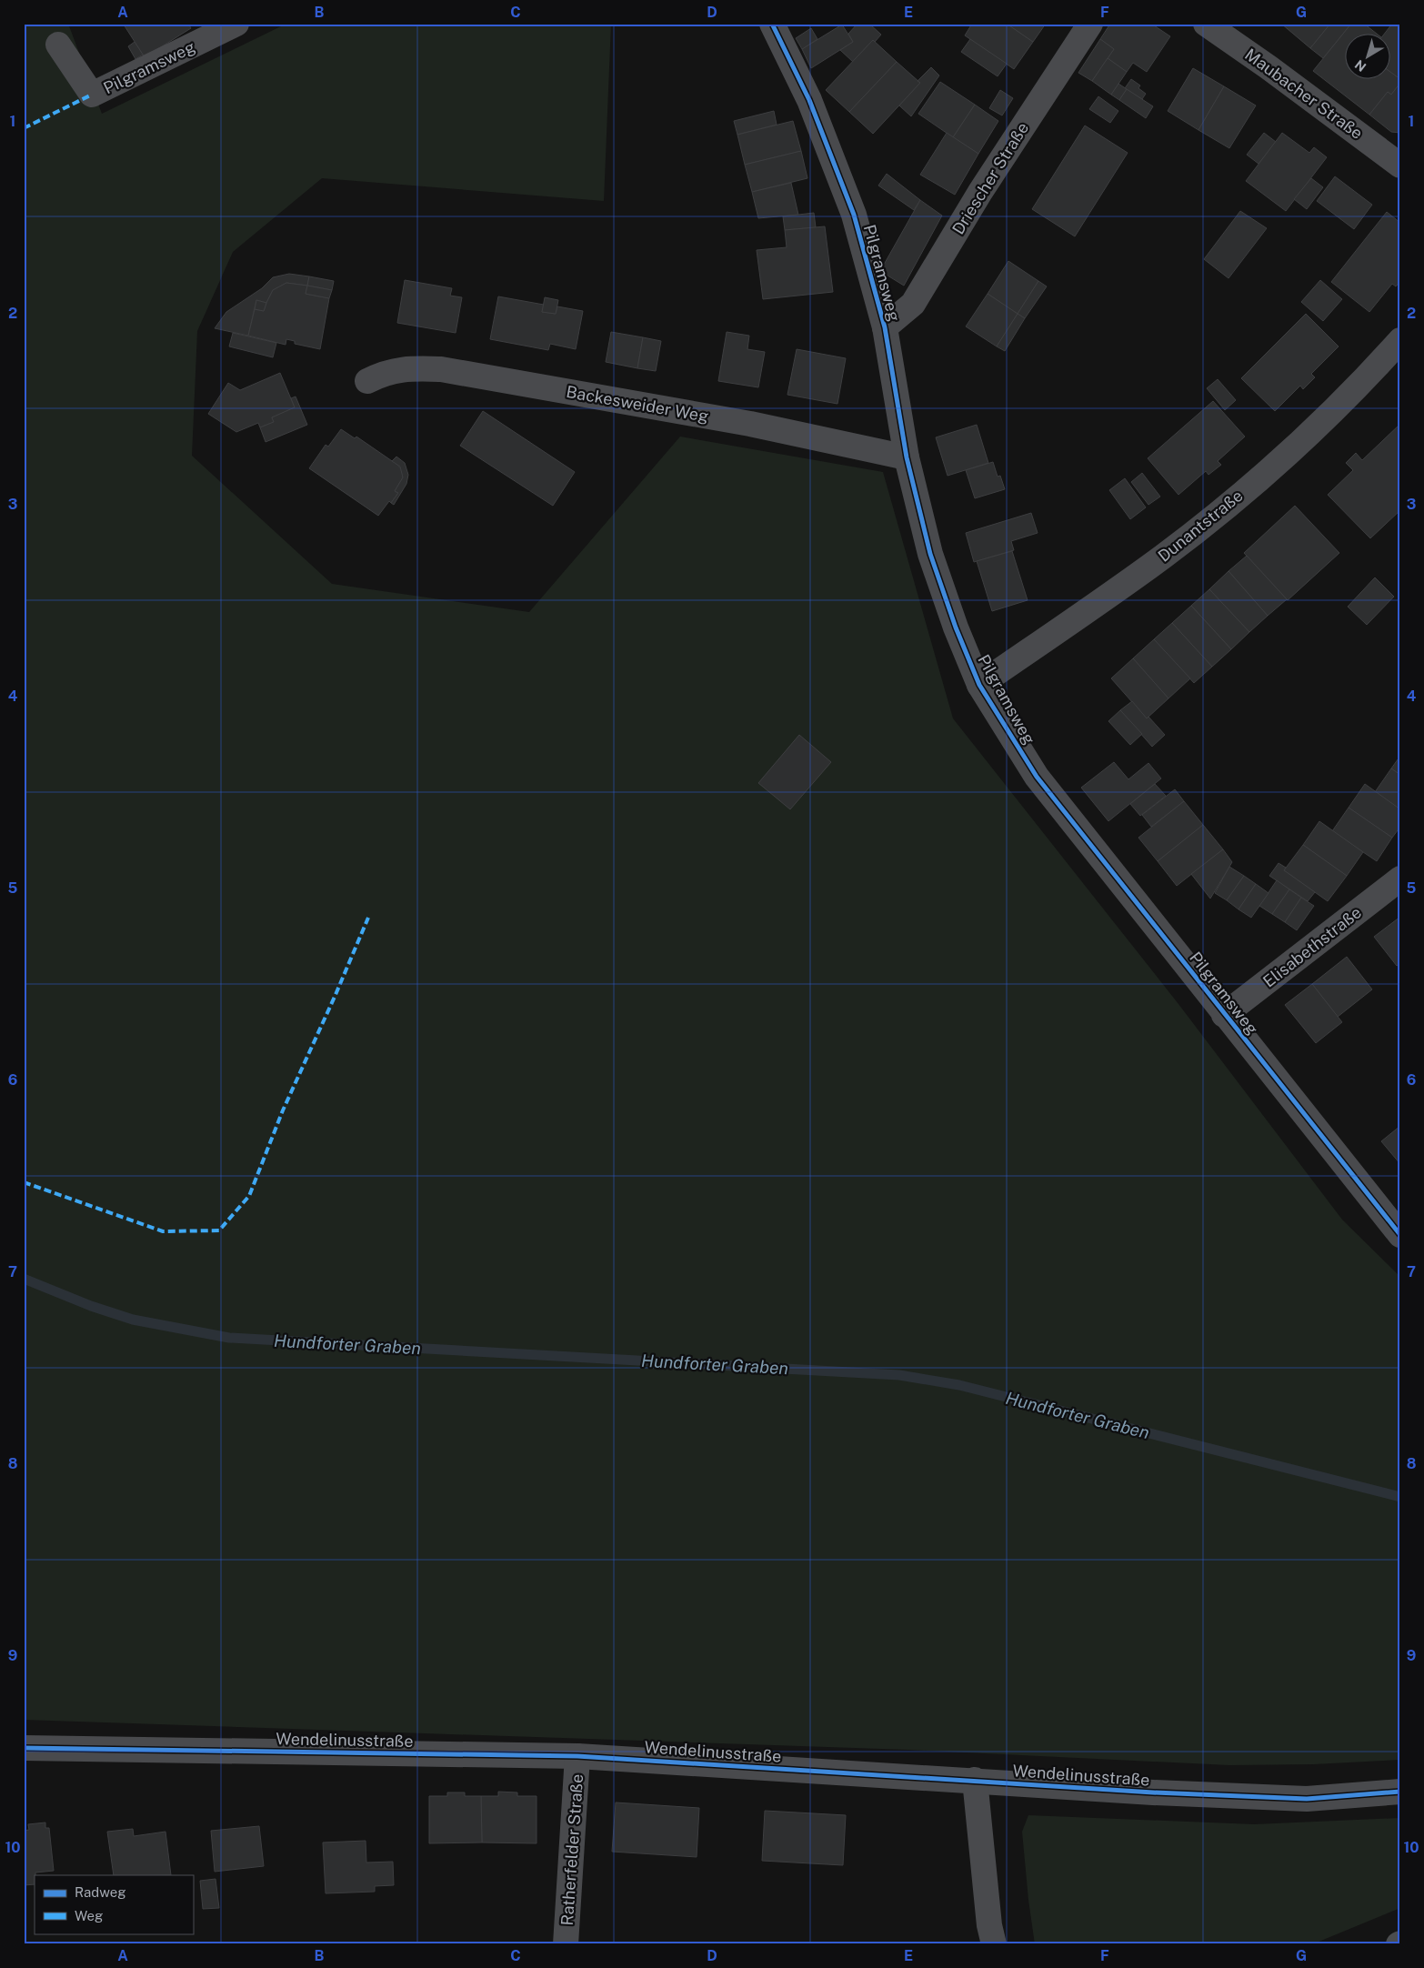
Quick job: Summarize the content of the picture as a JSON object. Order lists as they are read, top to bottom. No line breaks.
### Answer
{"streets":{"street":["Pilgramsweg","Maubacher Straße","Driescher Straße","Backesweider Weg","Dunantstraße","Elisabethstraße","Wendelinusstraße","Ratherfelder Straße"]},"crossings":[["Pilgramsweg","Driescher Straße"],["Pilgramsweg","Backesweider Weg"],["Pilgramsweg","Dunantstraße"],["Pilgramsweg","Elisabethstraße"],["Wendelinusstraße","Ratherfelder Straße"]],"water":["Hundforter Graben"],"legend":["Radweg","Weg"],"north":"bottom left","grid":{"columns":["A","B","C","D","E","F","G"],"rows":["1","2","3","4","5","6","7","8","9","10"]}}
